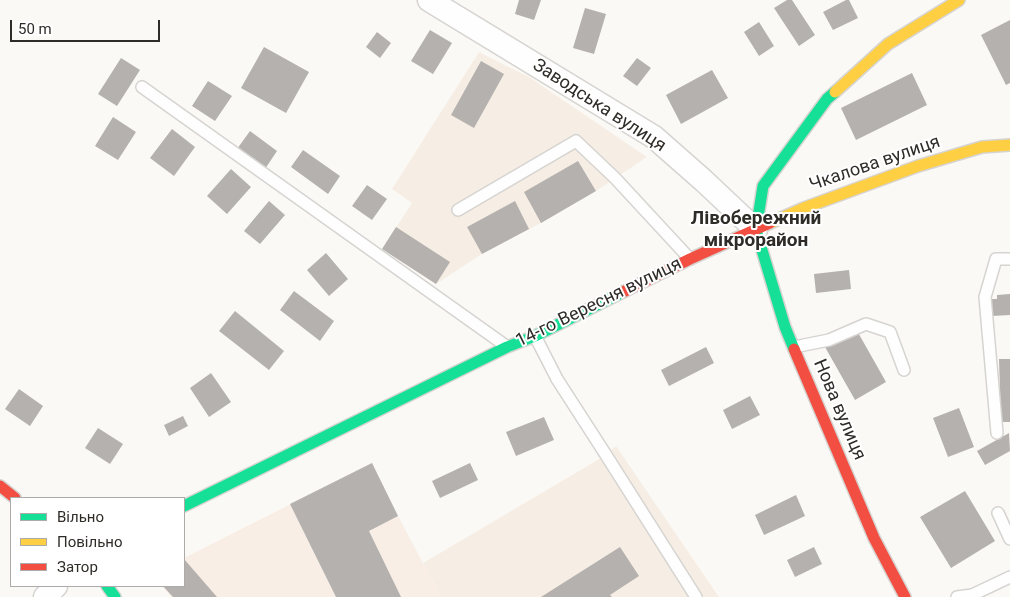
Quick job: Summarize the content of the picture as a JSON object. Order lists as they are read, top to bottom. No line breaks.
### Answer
{"streets":{"main road":["Чкалова вулиця","14-го Вересня вулиця","Нова вулиця"],"street":["Заводська вулиця"]},"crossings":[["Заводська вулиця","Чкалова вулиця"],["Заводська вулиця","14-го Вересня вулиця"],["Заводська вулиця","Нова вулиця"],["Чкалова вулиця","14-го Вересня вулиця"],["Чкалова вулиця","Нова вулиця"],["14-го Вересня вулиця","Нова вулиця"]],"districts":["Лівобережний мікрорайон"],"legend":["Вільно","Повільно","Затор"],"scale_bar":"50 m"}
